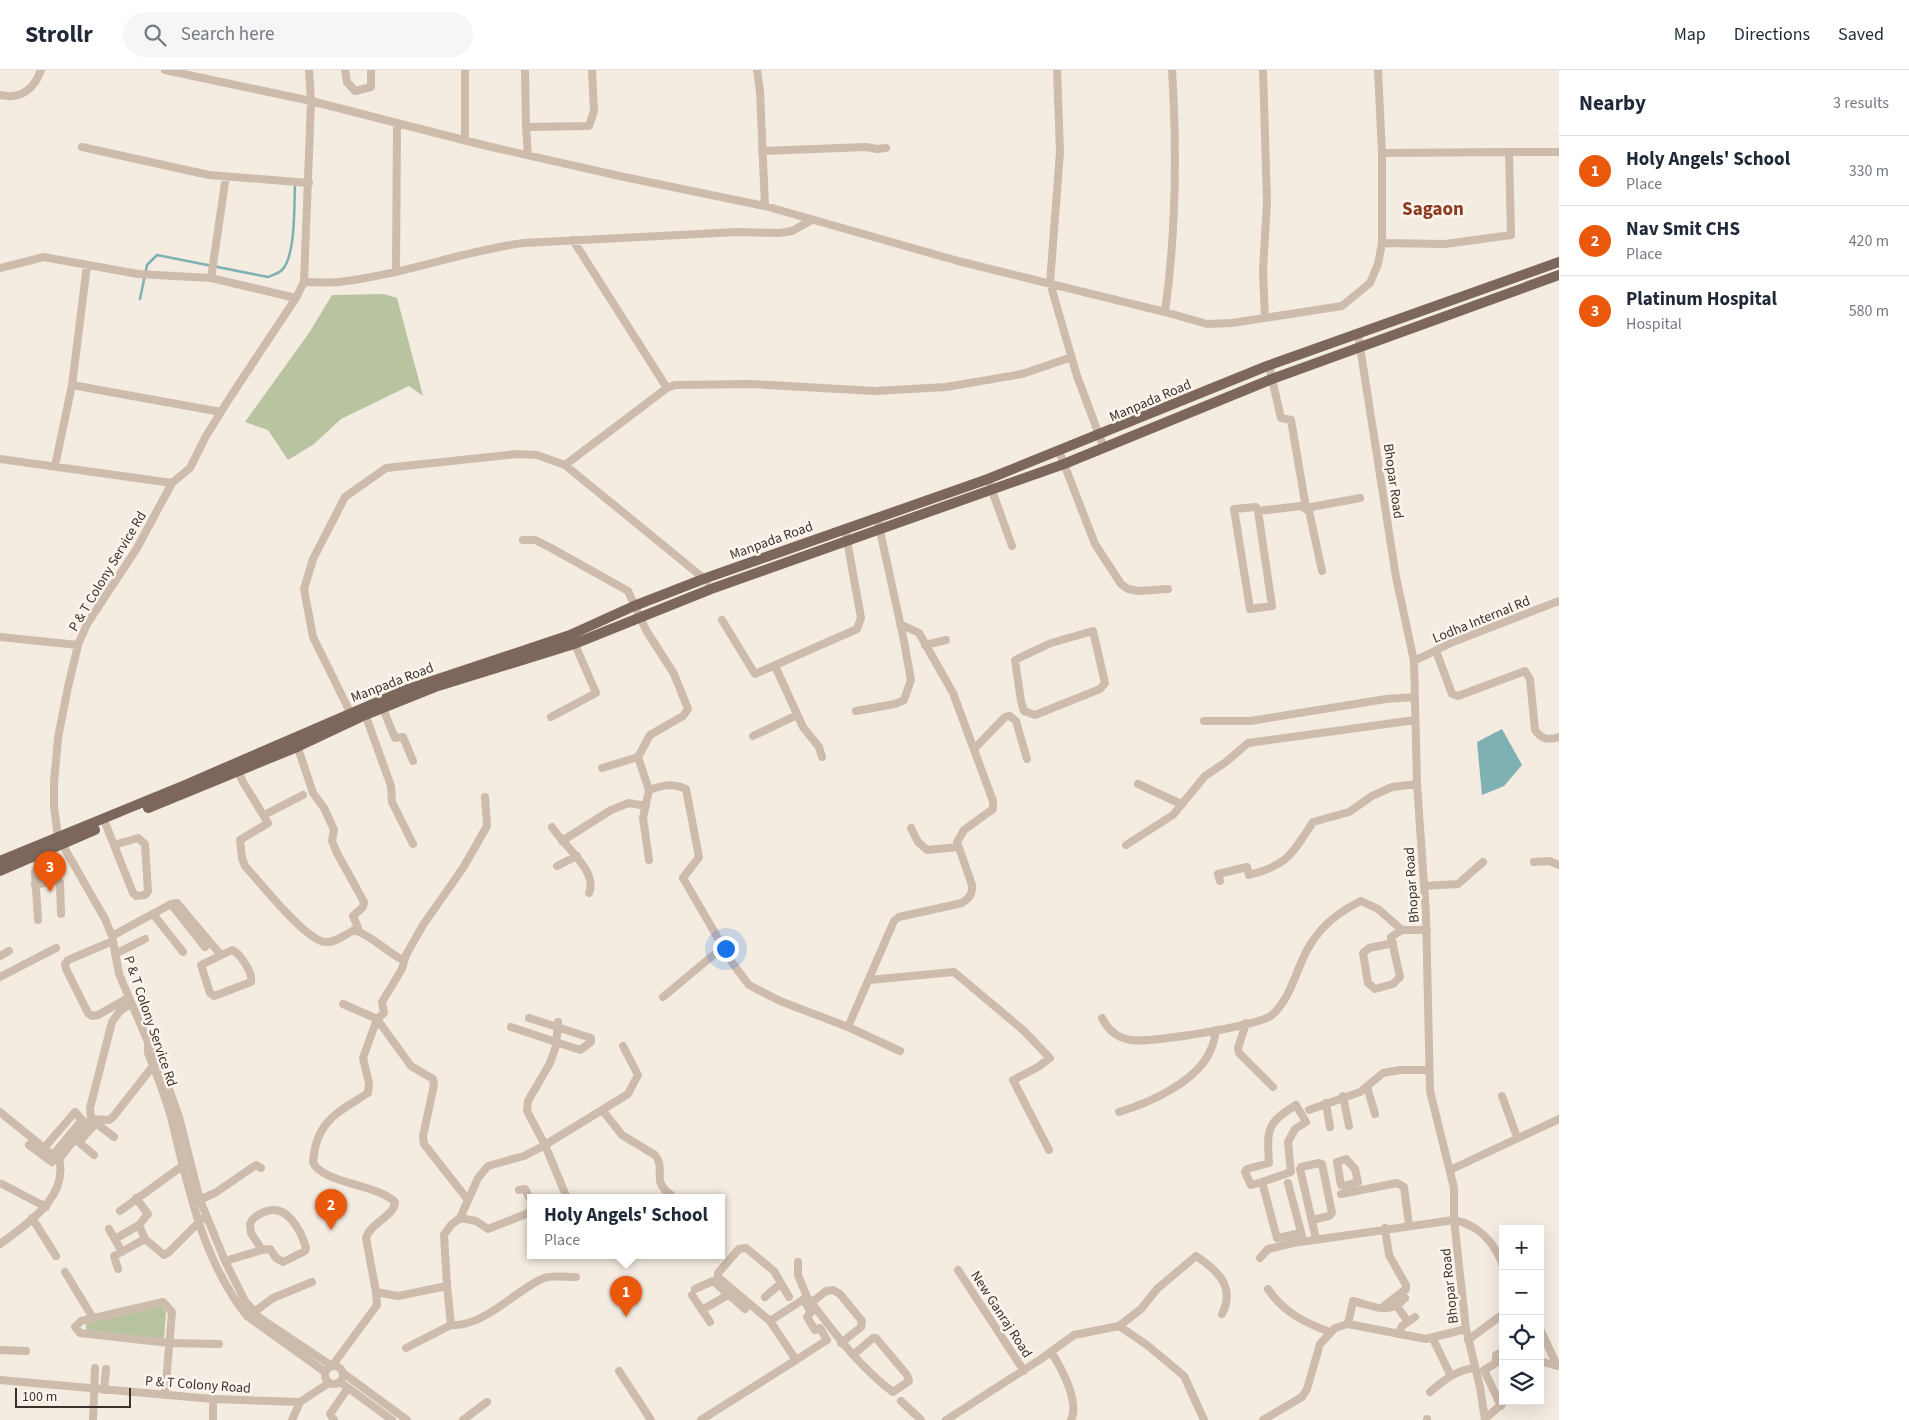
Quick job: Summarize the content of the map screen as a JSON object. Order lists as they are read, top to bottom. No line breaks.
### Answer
{"streets":{"main road":["Manpada Road"],"street":["Bhopar Road","P & T Colony Service Rd","Lodha Internal Rd","New Ganraj Road","P & T Colony Road"]},"crossings":[["Manpada Road","Bhopar Road"],["Manpada Road","P & T Colony Service Rd"],["Bhopar Road","Lodha Internal Rd"]],"districts":["Sagaon"],"scale_bar":"100 m","page":{"header":"Strollr","search":"Search here","nav":["Map","Directions","Saved"],"heading":["Nearby","3 results"],"list":[{"mark":"1","name":"Holy Angels' School","note":"Place","value":"330 m"},{"mark":"2","name":"Nav Smit CHS","note":"Place","value":"420 m"},{"mark":"3","name":"Platinum Hospital","note":"Hospital","value":"580 m"}],"pins":["3","2","1"],"popup":["Holy Angels' School","Place"],"map_buttons":["+","−"],"scale":"100 m"}}
